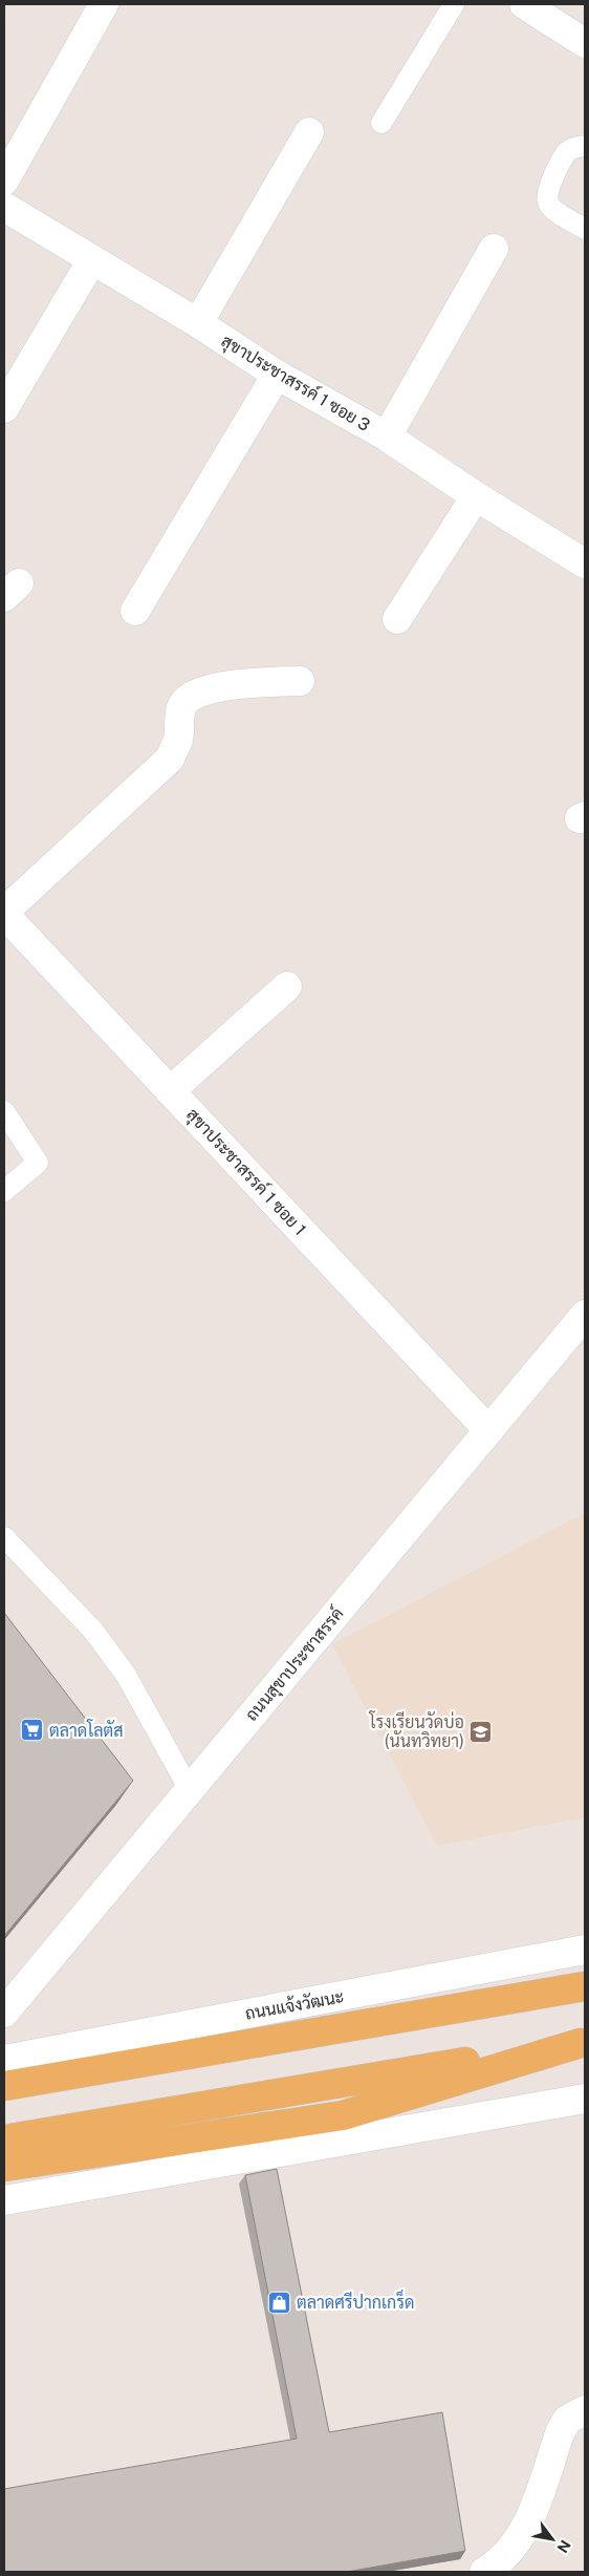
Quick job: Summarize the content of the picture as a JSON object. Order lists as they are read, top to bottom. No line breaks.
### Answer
{"streets":{"main road":["ถนนแจ้งวัฒนะ"],"street":["สุขาประชาสรรค์ 1 ซอย 3","สุขาประชาสรรค์ 1 ซอย 1","ถนนสุขาประชาสรรค์"]},"crossings":[["สุขาประชาสรรค์ 1 ซอย 1","ถนนสุขาประชาสรรค์"]],"places":{"supermarket":["ตลาดโลตัส"],"school or university":["โรงเรียนวัดบ่อ (นันทวิทยา)"],"shop":["ตลาดศรีปากเกร็ด"]},"north":"bottom right"}
